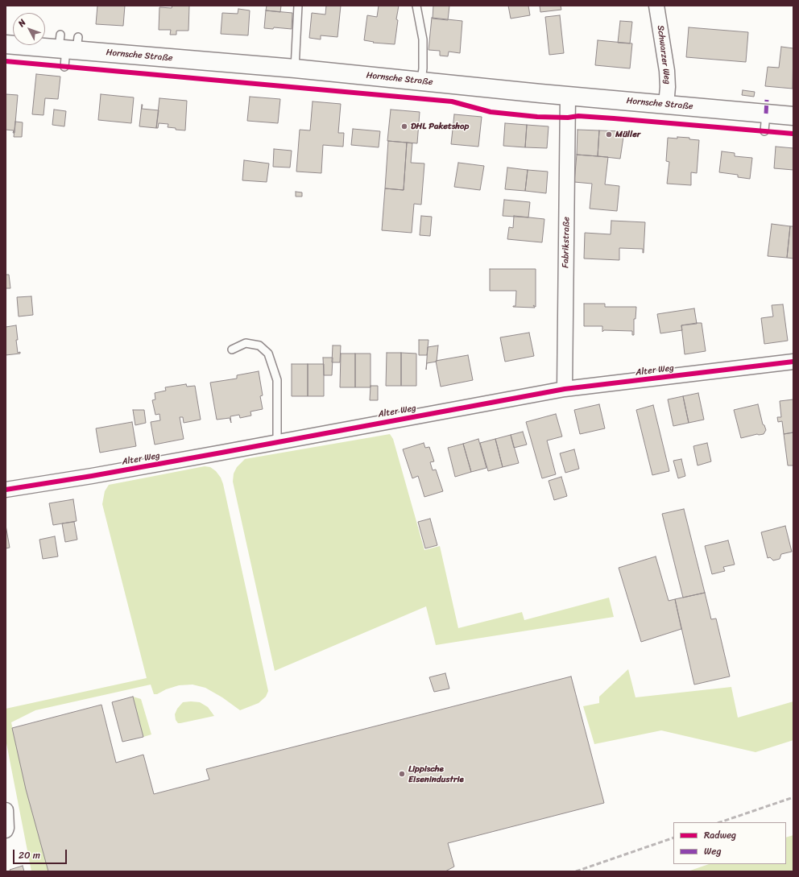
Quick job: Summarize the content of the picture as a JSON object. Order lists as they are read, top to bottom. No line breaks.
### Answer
{"streets":{"main road":["Hornsche Straße"],"street":["Schwarzer Weg","Fabrikstraße","Alter Weg"]},"crossings":[["Schwarzer Weg","Hornsche Straße"],["Hornsche Straße","Fabrikstraße"],["Fabrikstraße","Alter Weg"]],"places":["DHL Paketshop","Müller","Lippische Eisenindustrie"],"legend":["Radweg","Weg"],"scale_bar":"20 m","north":"top left"}
